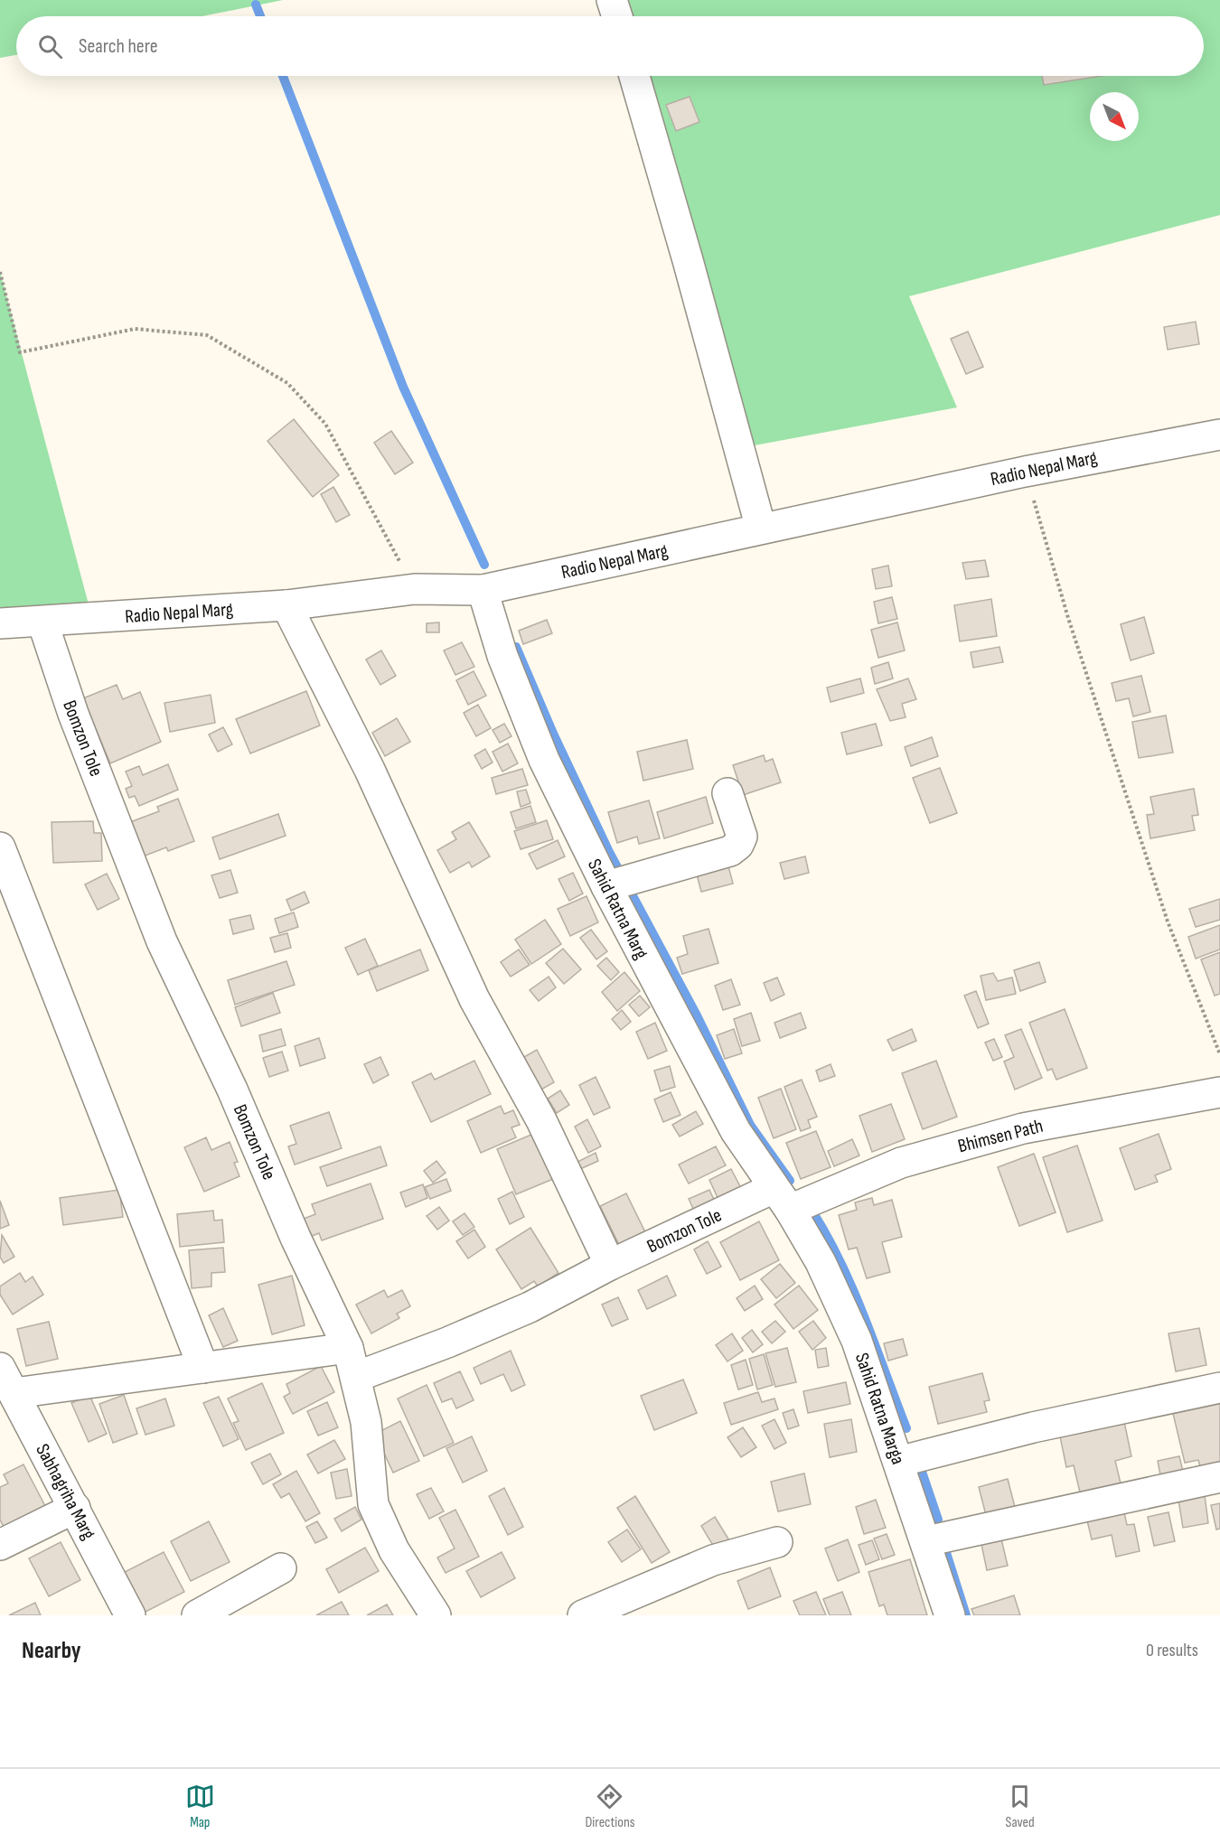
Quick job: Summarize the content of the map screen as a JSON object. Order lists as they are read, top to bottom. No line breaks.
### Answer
{"streets":{"street":["Radio Nepal Marg","Bomzon Tole","Sahid Ratna Marg","Bhimsen Path","Sahid Ratna Marga","Sabhagriha Marg"]},"crossings":[["Radio Nepal Marg","Bomzon Tole"],["Radio Nepal Marg","Sahid Ratna Marg"],["Bomzon Tole","Sahid Ratna Marg"],["Bomzon Tole","Bhimsen Path"],["Bomzon Tole","Sahid Ratna Marga"],["Sahid Ratna Marg","Bhimsen Path"],["Sahid Ratna Marg","Sahid Ratna Marga"],["Bhimsen Path","Sahid Ratna Marga"]],"north":"bottom right","page":{"search":"Search here","heading":["Nearby","0 results"],"nav":["Map","Directions","Saved"]}}
